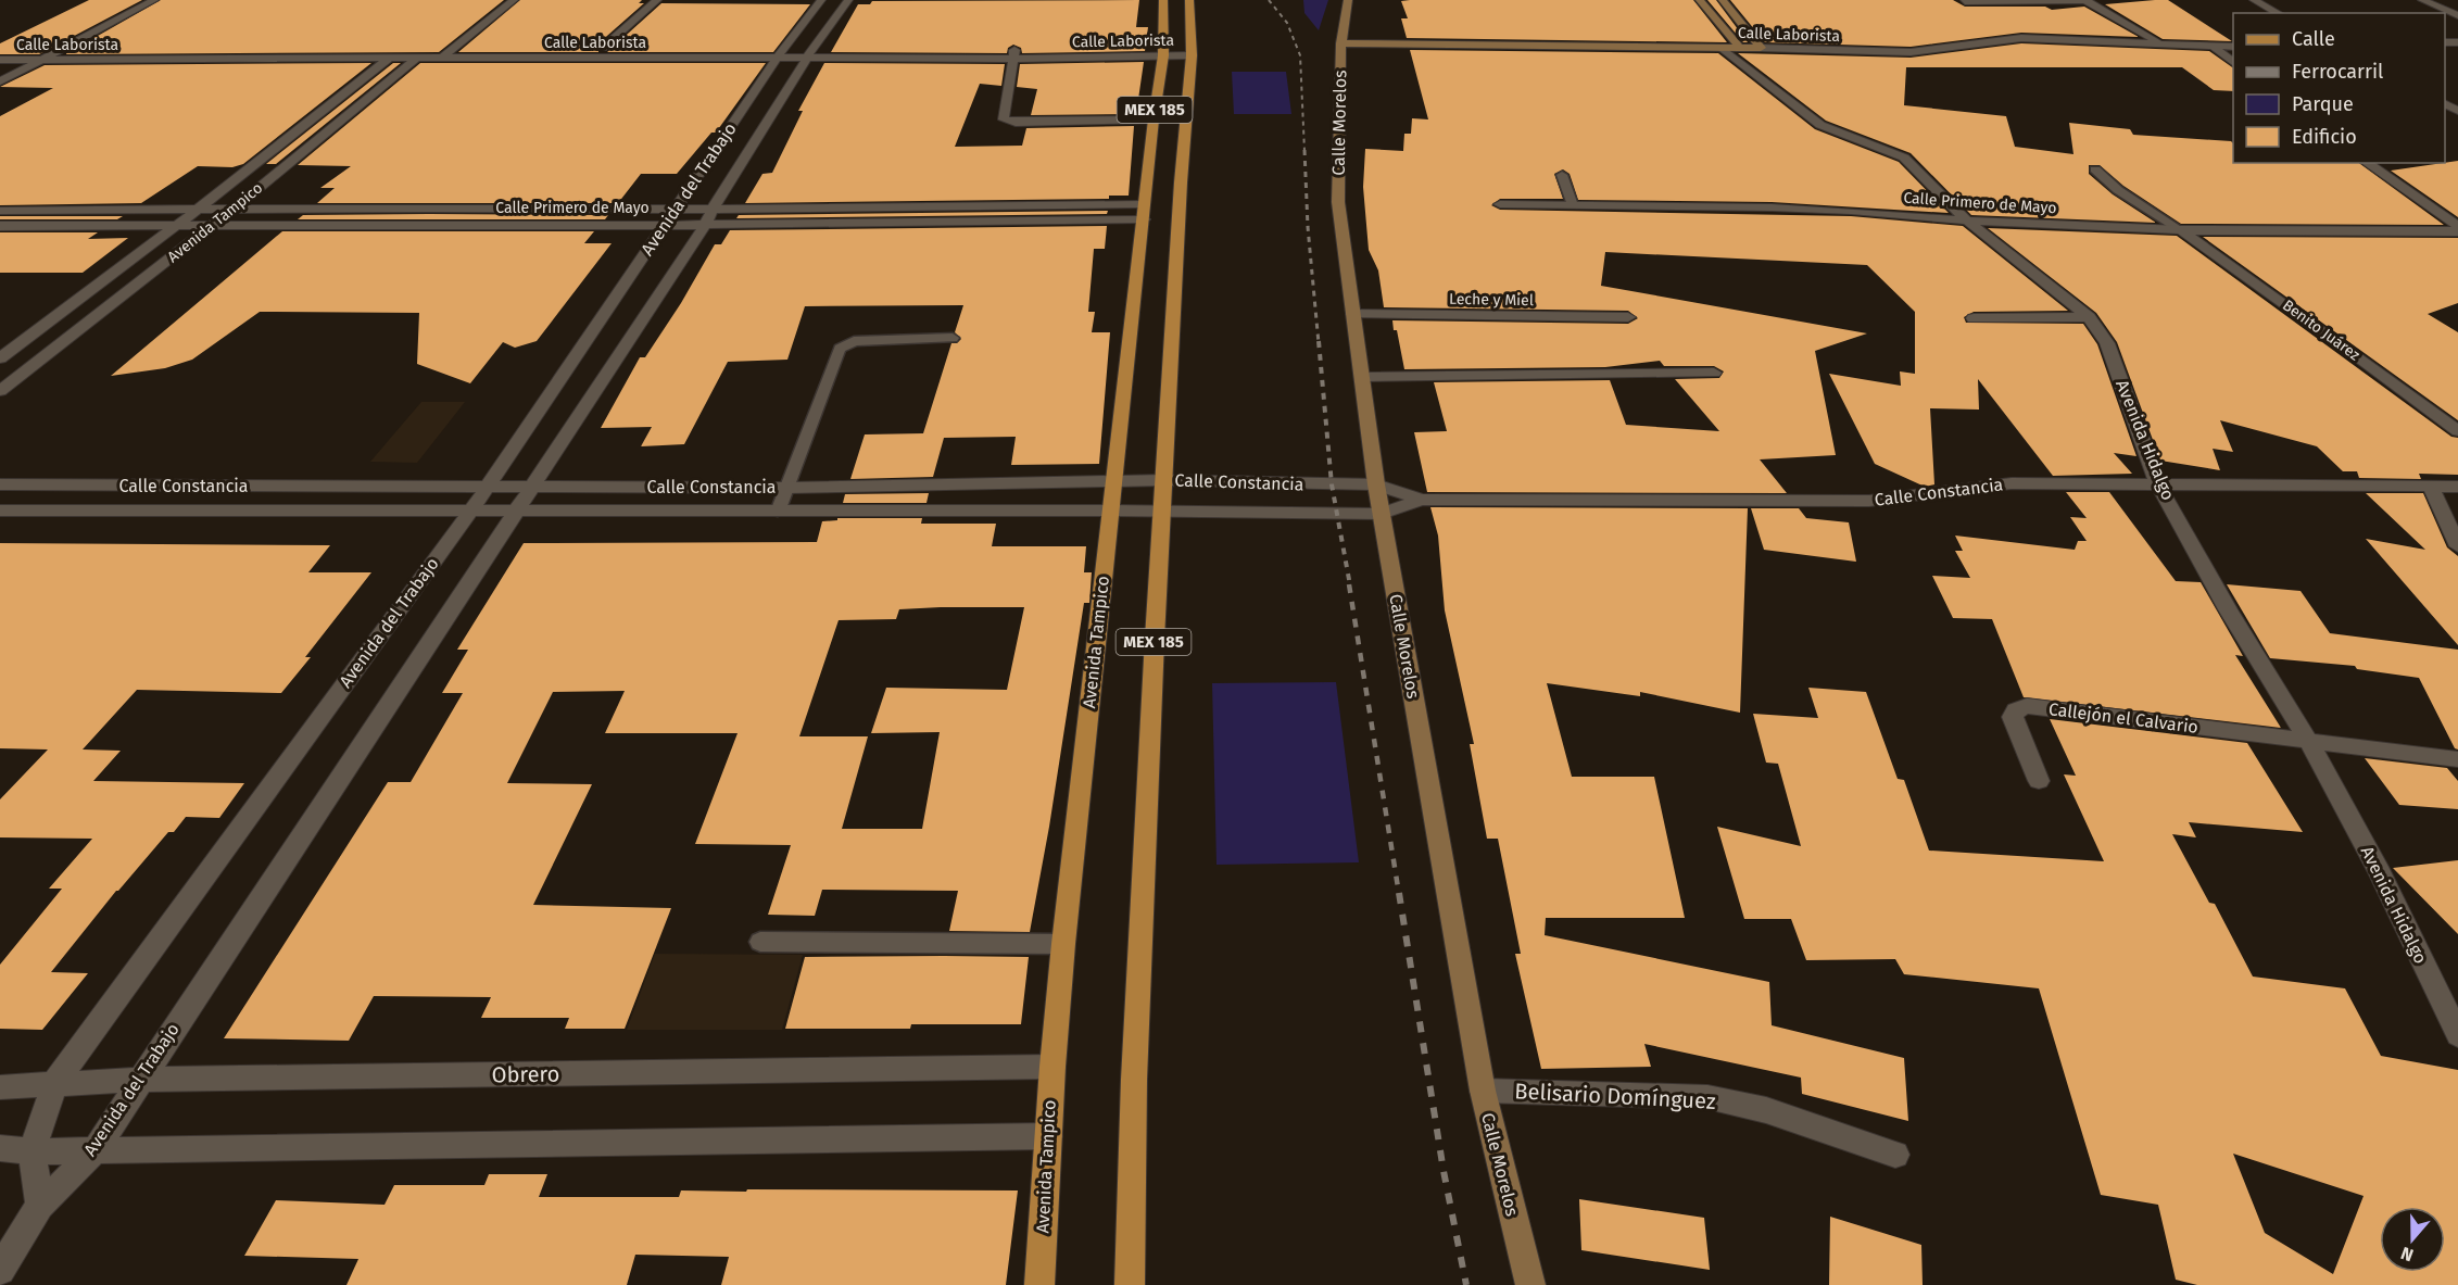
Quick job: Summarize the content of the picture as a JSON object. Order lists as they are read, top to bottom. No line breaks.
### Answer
{"streets":{"main road":["MEX 185","Avenida Tampico"],"street":["Calle Laborista","Calle Morelos","Avenida del Trabajo","Calle Primero de Mayo","Leche y Miel","Benito Juárez","Avenida Hidalgo","Calle Constancia","Callejón el Calvario","Obrero","Belisario Domínguez"]},"crossings":[["Calle Laborista","MEX 185"],["Calle Laborista","Calle Morelos"],["Calle Laborista","Avenida del Trabajo"],["Calle Laborista","Avenida Tampico"],["Calle Laborista","Avenida Hidalgo"],["MEX 185","Calle Constancia"],["Calle Morelos","Leche y Miel"],["Calle Morelos","Calle Constancia"],["Calle Morelos","Belisario Domínguez"],["Avenida del Trabajo","Calle Primero de Mayo"],["Avenida del Trabajo","Calle Constancia"],["Avenida del Trabajo","Obrero"],["Calle Primero de Mayo","Avenida Tampico"],["Calle Primero de Mayo","Benito Juárez"],["Calle Primero de Mayo","Avenida Hidalgo"],["Avenida Tampico","Calle Constancia"],["Avenida Tampico","Obrero"],["Avenida Hidalgo","Calle Constancia"],["Avenida Hidalgo","Callejón el Calvario"]],"legend":["Calle","Ferrocarril","Parque","Edificio"],"north":"bottom"}
